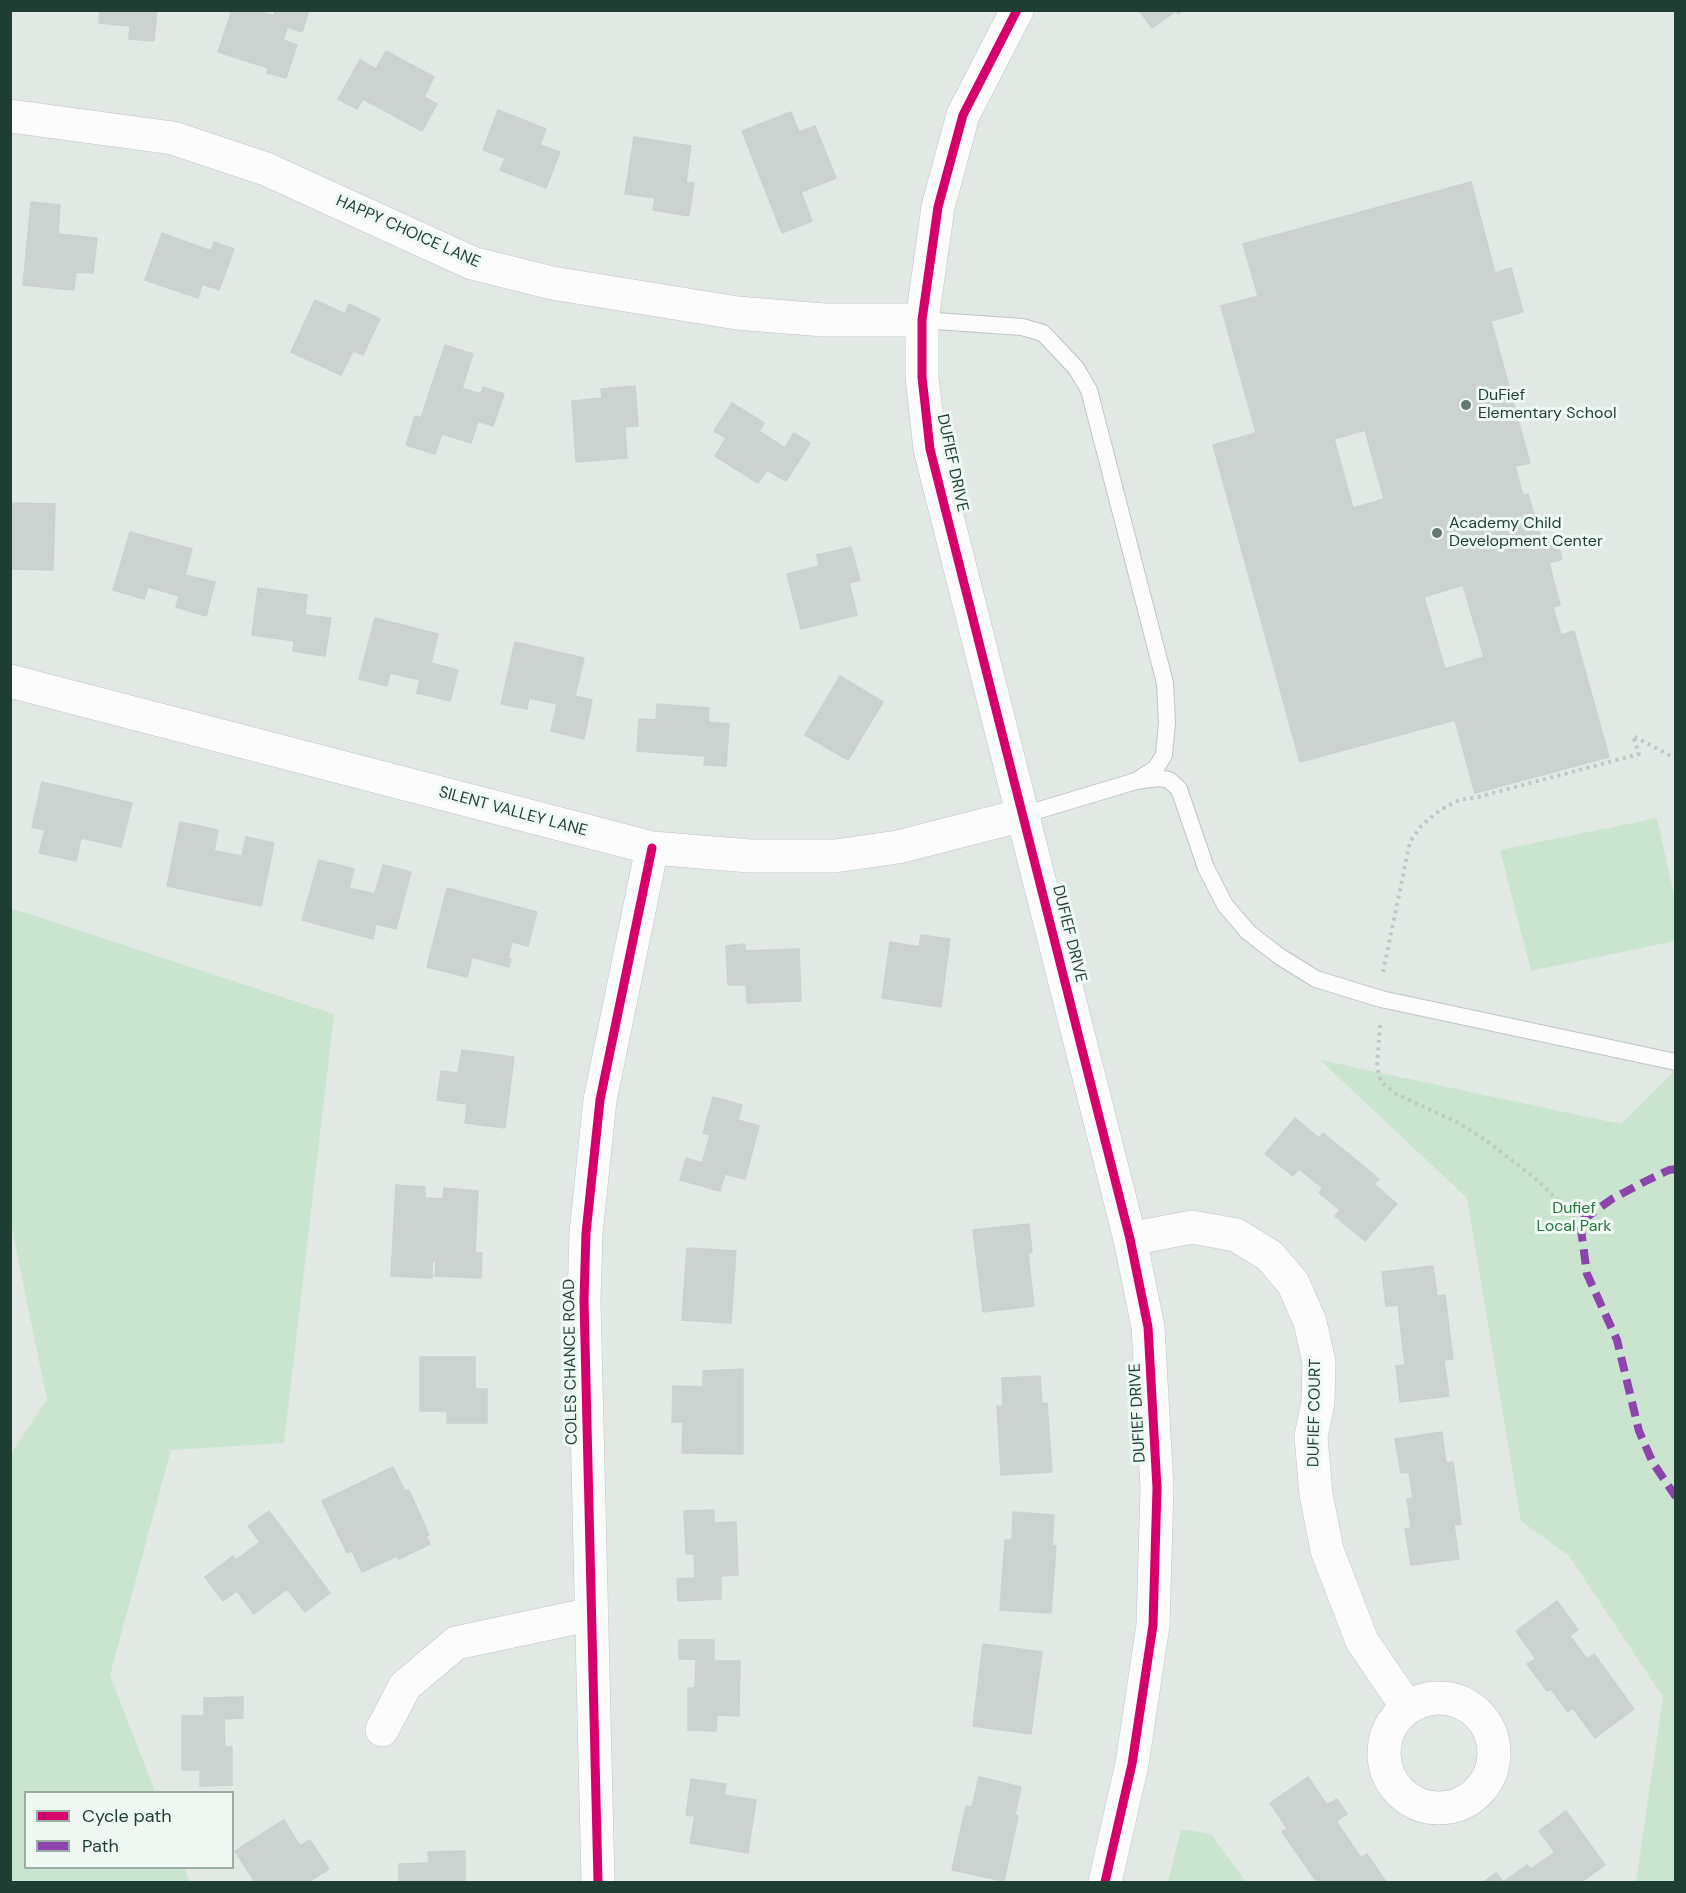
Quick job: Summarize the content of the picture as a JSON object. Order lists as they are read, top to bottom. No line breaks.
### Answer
{"streets":{"street":["HAPPY CHOICE LANE","DUFIEF DRIVE","SILENT VALLEY LANE","COLES CHANCE ROAD","DUFIEF COURT"]},"crossings":[["HAPPY CHOICE LANE","DUFIEF DRIVE"],["DUFIEF DRIVE","SILENT VALLEY LANE"],["DUFIEF DRIVE","DUFIEF COURT"],["SILENT VALLEY LANE","COLES CHANCE ROAD"]],"parks":["Dufief Local Park"],"places":["DuFief Elementary School","Academy Child Development Center"],"legend":["Cycle path","Path"]}
